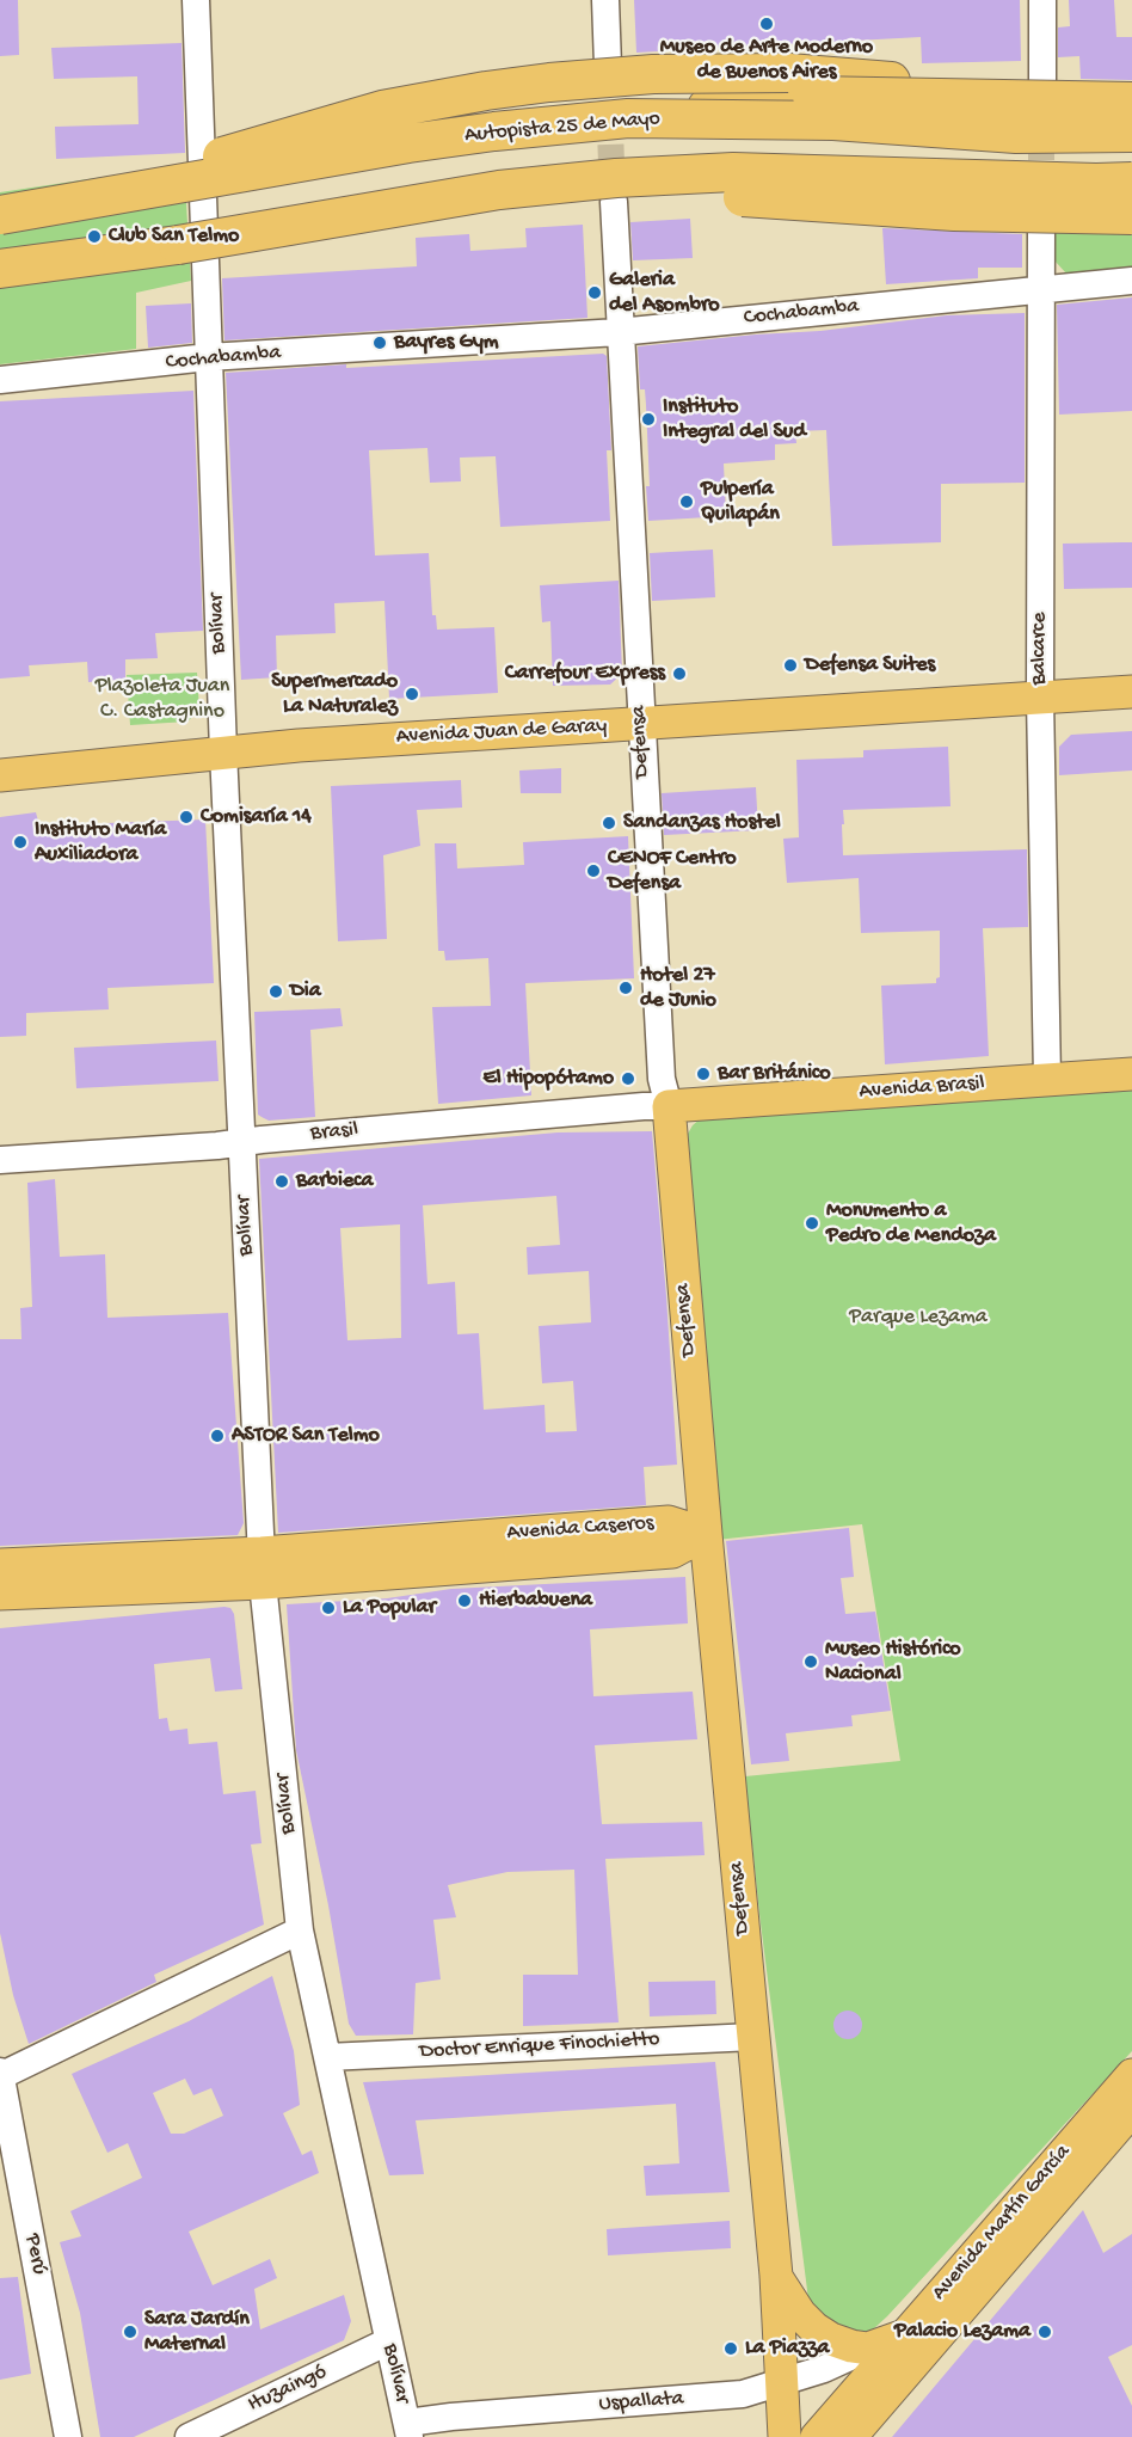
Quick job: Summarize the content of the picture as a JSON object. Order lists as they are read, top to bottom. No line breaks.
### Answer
{"streets":{"highway":["Autopista 25 de Mayo"],"main road":["Avenida Juan de Garay","Defensa","Avenida Brasil","Avenida Caseros","Avenida Martín García"],"street":["Cochabamba","Bolívar","Balcarce","Brasil","Doctor Enrique Finochietto","Perú","Ituzaingó","Uspallata"]},"crossings":[["Cochabamba","Bolívar"],["Cochabamba","Balcarce"],["Cochabamba","Defensa"],["Bolívar","Avenida Juan de Garay"],["Bolívar","Brasil"],["Bolívar","Avenida Caseros"],["Bolívar","Doctor Enrique Finochietto"],["Bolívar","Ituzaingó"],["Bolívar","Uspallata"],["Balcarce","Avenida Juan de Garay"],["Balcarce","Avenida Brasil"],["Avenida Juan de Garay","Defensa"],["Defensa","Avenida Brasil"],["Defensa","Brasil"],["Defensa","Avenida Caseros"],["Defensa","Doctor Enrique Finochietto"],["Defensa","Uspallata"],["Avenida Brasil","Brasil"]],"parks":["Plazoleta Juan C. Castagnino","Parque Lezama"],"places":["Museo de Arte Moderno de Buenos Aires","Club San Telmo","Galeria del Asombro","Bayres Gym","Instituto Integral del Sud","Pulpería Quilapán","Defensa Suites","Carrefour Express","Supermercado La Naturalez","Comisaría 14","Sandanzas Hostel","Instituto María Auxiliadora","CENOF Centro Defensa","Hotel 27 de Junio","Dia","Bar Británico","El Hipopótamo","Barbieca","Monumento a Pedro de Mendoza","ASTOR San Telmo","Hierbabuena","La Popular","Museo Histórico Nacional","Sara Jardín Maternal","Palacio Lezama","La Piazza"]}
